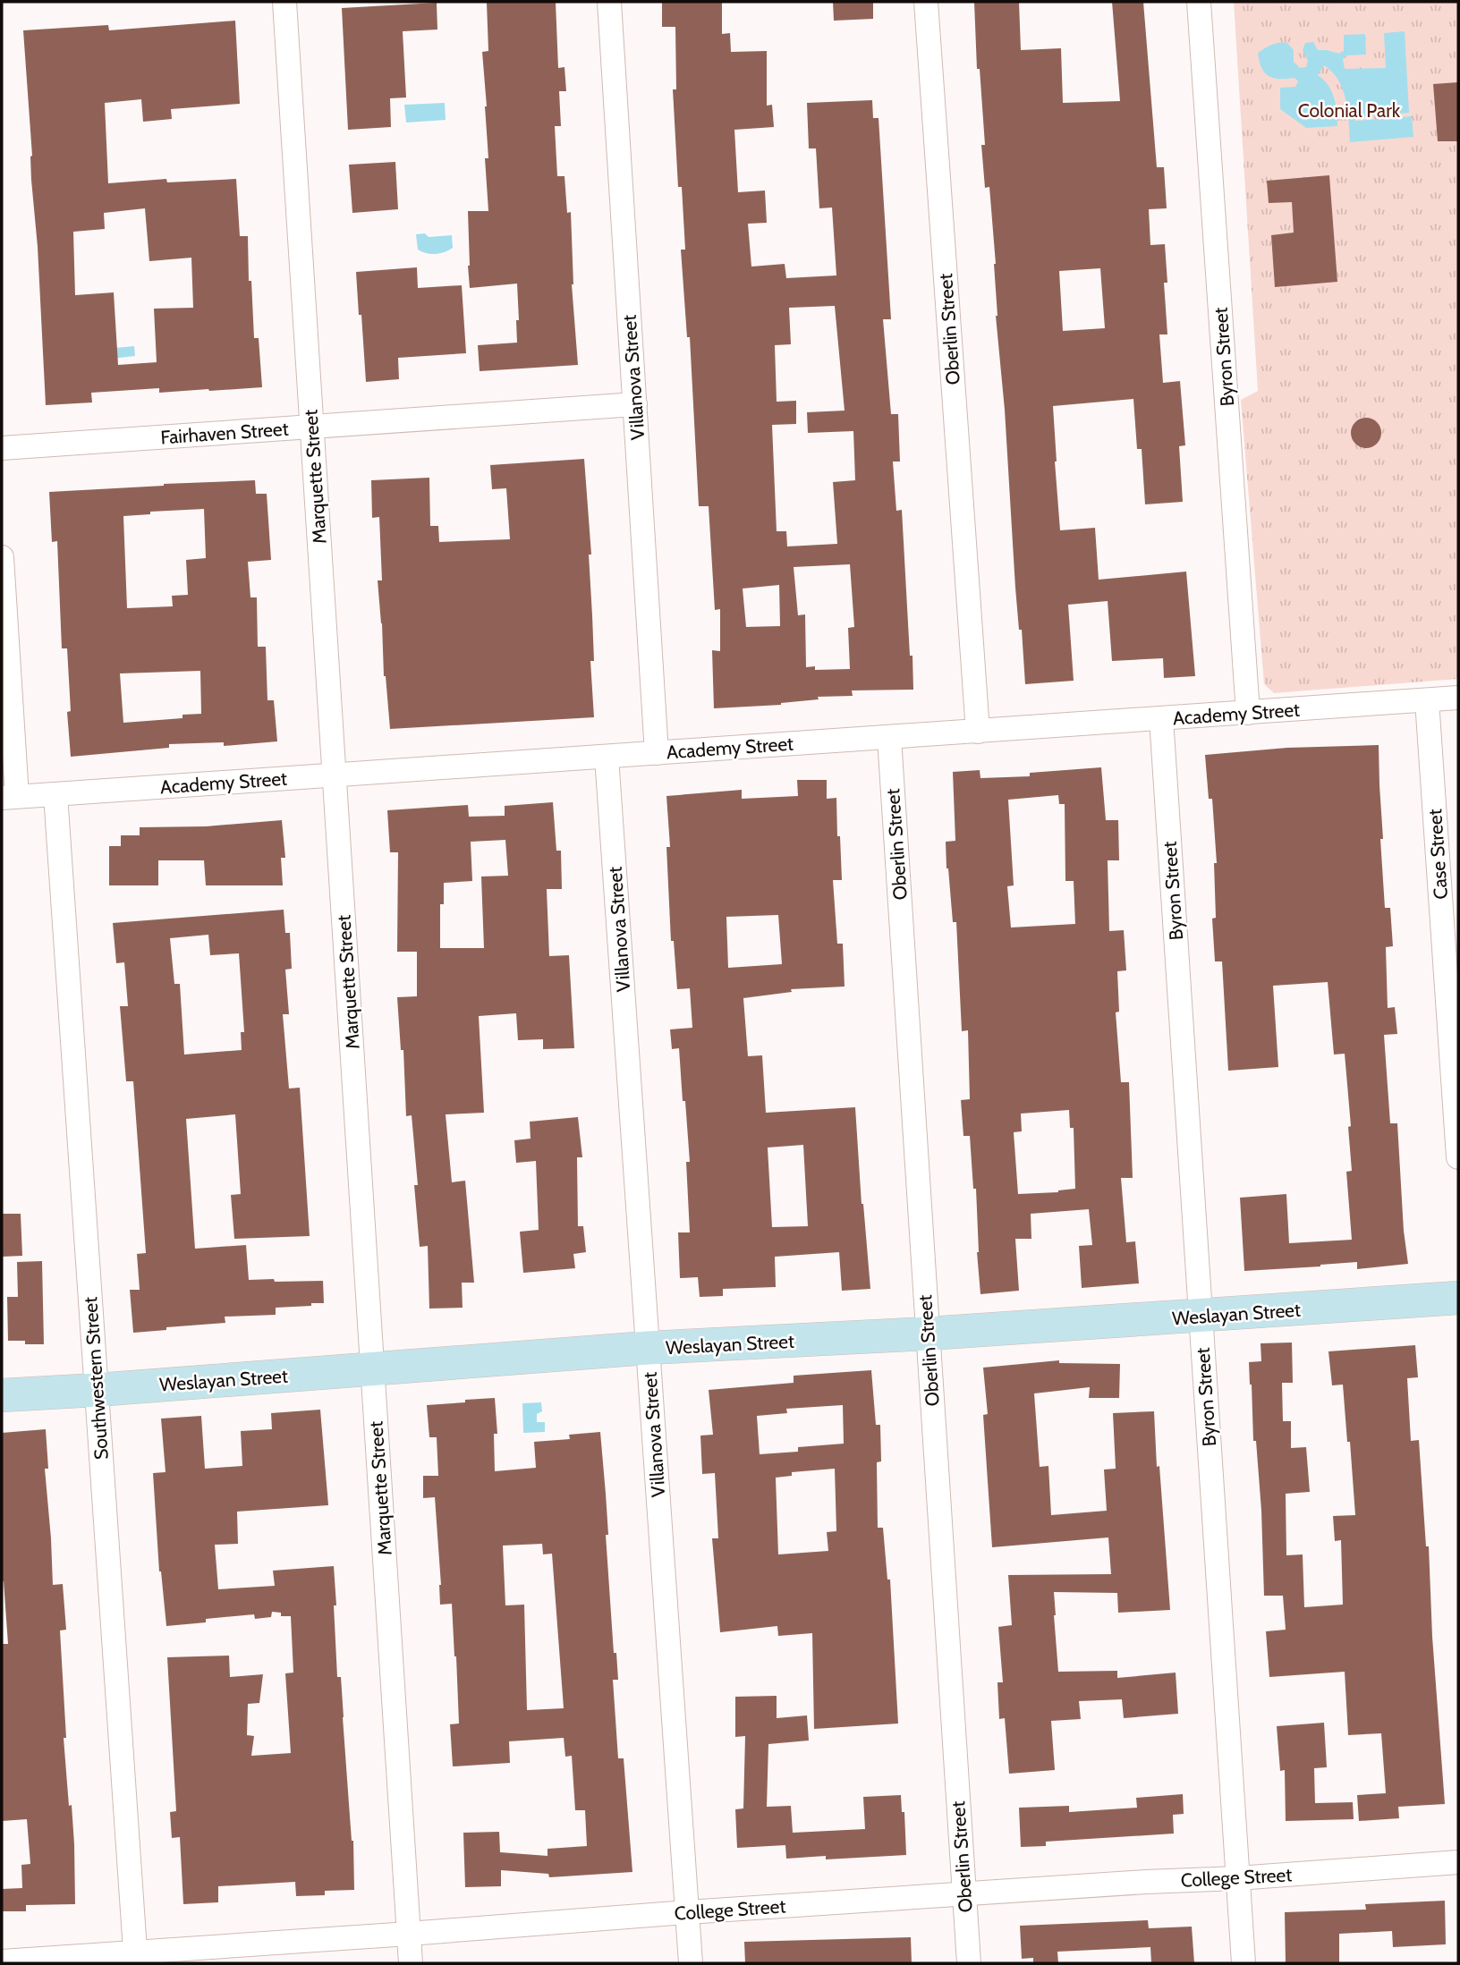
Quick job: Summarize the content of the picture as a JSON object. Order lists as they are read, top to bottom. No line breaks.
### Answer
{"streets":{"main road":["Weslayan Street"],"street":["Oberlin Street","Byron Street","Villanova Street","Fairhaven Street","Marquette Street","Academy Street","Case Street","Southwestern Street","College Street"]},"crossings":[["Oberlin Street","Academy Street"],["Oberlin Street","Weslayan Street"],["Oberlin Street","College Street"],["Byron Street","Academy Street"],["Byron Street","Weslayan Street"],["Byron Street","College Street"],["Villanova Street","Fairhaven Street"],["Villanova Street","Academy Street"],["Villanova Street","Weslayan Street"],["Villanova Street","College Street"],["Fairhaven Street","Marquette Street"],["Marquette Street","Academy Street"],["Marquette Street","Weslayan Street"],["Marquette Street","College Street"],["Academy Street","Case Street"],["Academy Street","Southwestern Street"],["Weslayan Street","Southwestern Street"],["Southwestern Street","College Street"]],"parks":["Colonial Park"]}
